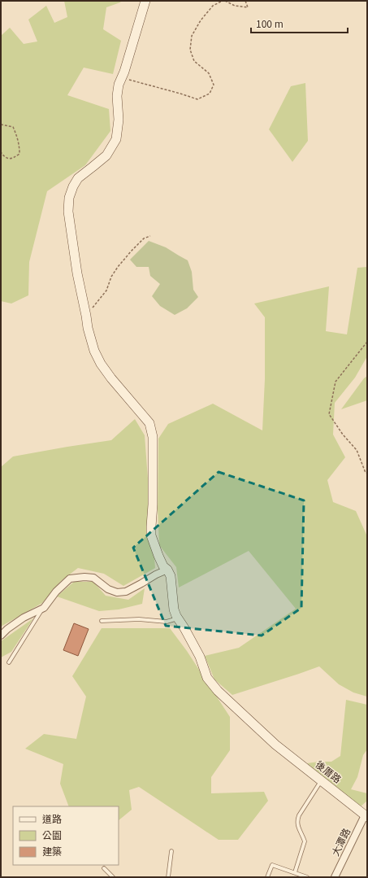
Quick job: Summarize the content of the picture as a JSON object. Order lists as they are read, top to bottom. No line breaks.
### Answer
{"streets":{"street":["後厝路","大潭路"]},"crossings":[["後厝路","大潭路"]],"legend":["道路","公園","建築"],"scale_bar":"100 m"}
